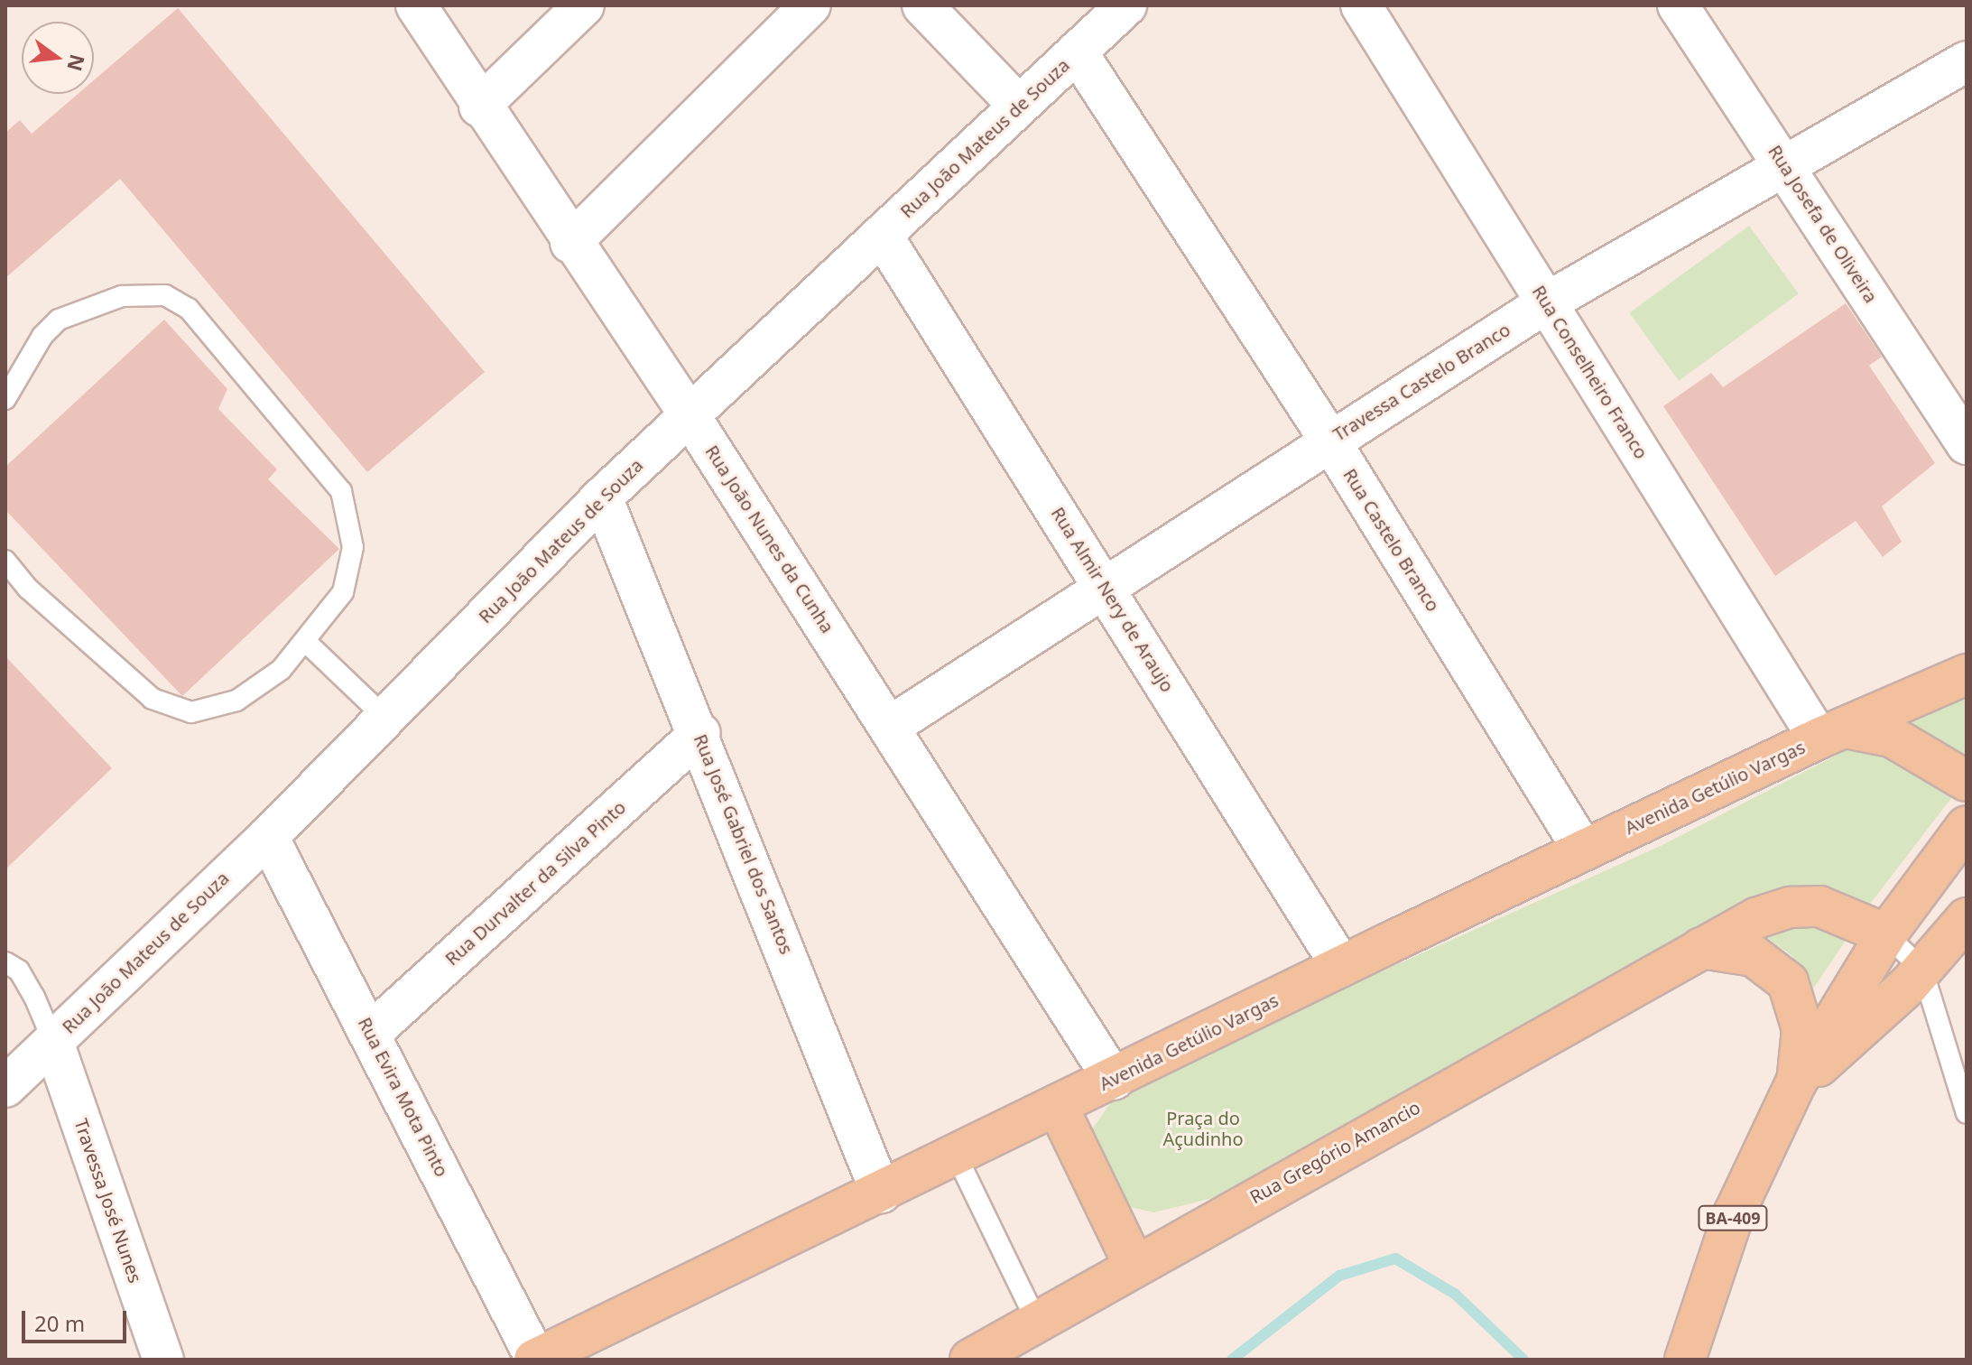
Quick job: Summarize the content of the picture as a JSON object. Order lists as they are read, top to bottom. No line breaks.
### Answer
{"streets":{"main road":["Avenida Getúlio Vargas","Rua Gregório Amancio","BA-409"],"street":["Rua João Mateus de Souza","Rua Josefa de Oliveira","Rua Conselheiro Franco","Travessa Castelo Branco","Rua João Nunes da Cunha","Rua Castelo Branco","Rua Almir Nery de Araujo","Rua José Gabriel dos Santos","Rua Durvalter da Silva Pinto","Rua Evira Mota Pinto","Travessa José Nunes"]},"crossings":[["Rua João Mateus de Souza","Rua João Nunes da Cunha"],["Rua João Mateus de Souza","Rua Castelo Branco"],["Rua João Mateus de Souza","Rua Almir Nery de Araujo"],["Rua João Mateus de Souza","Rua José Gabriel dos Santos"],["Rua João Mateus de Souza","Rua Evira Mota Pinto"],["Rua João Mateus de Souza","Travessa José Nunes"],["Rua Josefa de Oliveira","Travessa Castelo Branco"],["Rua Conselheiro Franco","Travessa Castelo Branco"],["Rua Conselheiro Franco","Avenida Getúlio Vargas"],["Travessa Castelo Branco","Rua João Nunes da Cunha"],["Travessa Castelo Branco","Rua Castelo Branco"],["Travessa Castelo Branco","Rua Almir Nery de Araujo"],["Rua João Nunes da Cunha","Avenida Getúlio Vargas"],["Rua Castelo Branco","Avenida Getúlio Vargas"],["Rua Almir Nery de Araujo","Avenida Getúlio Vargas"],["Avenida Getúlio Vargas","Rua José Gabriel dos Santos"],["Avenida Getúlio Vargas","Rua Evira Mota Pinto"],["Rua José Gabriel dos Santos","Rua Durvalter da Silva Pinto"],["Rua Durvalter da Silva Pinto","Rua Evira Mota Pinto"],["Rua Gregório Amancio","BA-409"]],"parks":["Praça do Açudinho"],"scale_bar":"20 m","north":"right"}
